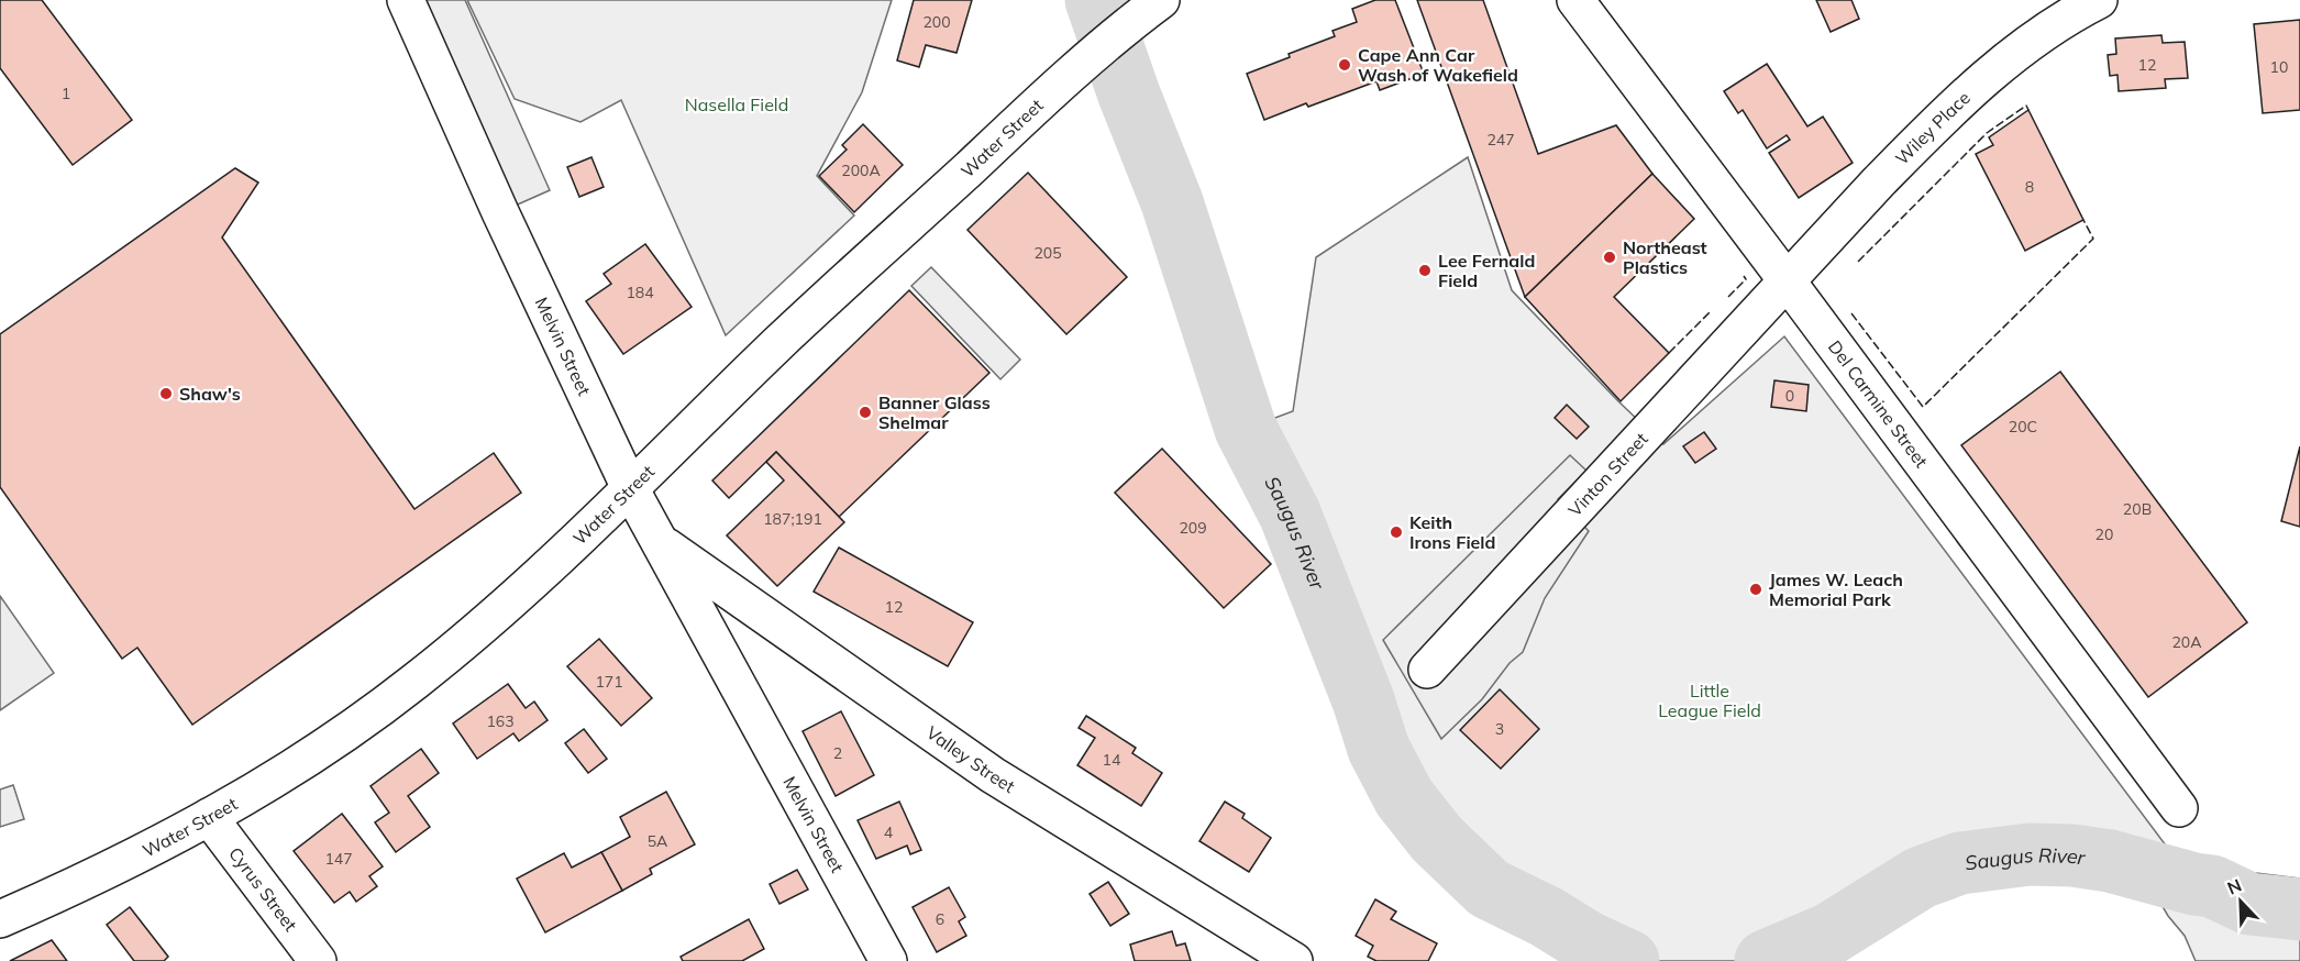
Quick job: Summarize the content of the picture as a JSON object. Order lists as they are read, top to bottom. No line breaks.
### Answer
{"streets":{"street":["Wiley Place","Water Street","Melvin Street","Del Carmine Street","Vinton Street","Valley Street","Cyrus Street"]},"crossings":[["Wiley Place","Del Carmine Street"],["Wiley Place","Vinton Street"],["Water Street","Melvin Street"],["Water Street","Cyrus Street"],["Melvin Street","Valley Street"],["Del Carmine Street","Vinton Street"]],"water":["Saugus River"],"parks":["Nasella Field","Little League Field"],"places":["Cape Ann Car Wash of Wakefield","Northeast Plastics","Lee Fernald Field","Shaw's","Banner Glass Shelmar","Keith Irons Field","James W. Leach Memorial Park"],"house_numbers":["200","12","10","1","247","200A","8","205","184","0","20C","20B","187;191","209","20","12","20A","171","163","3","2","14","4","5A","147","6"],"north":"top left"}
